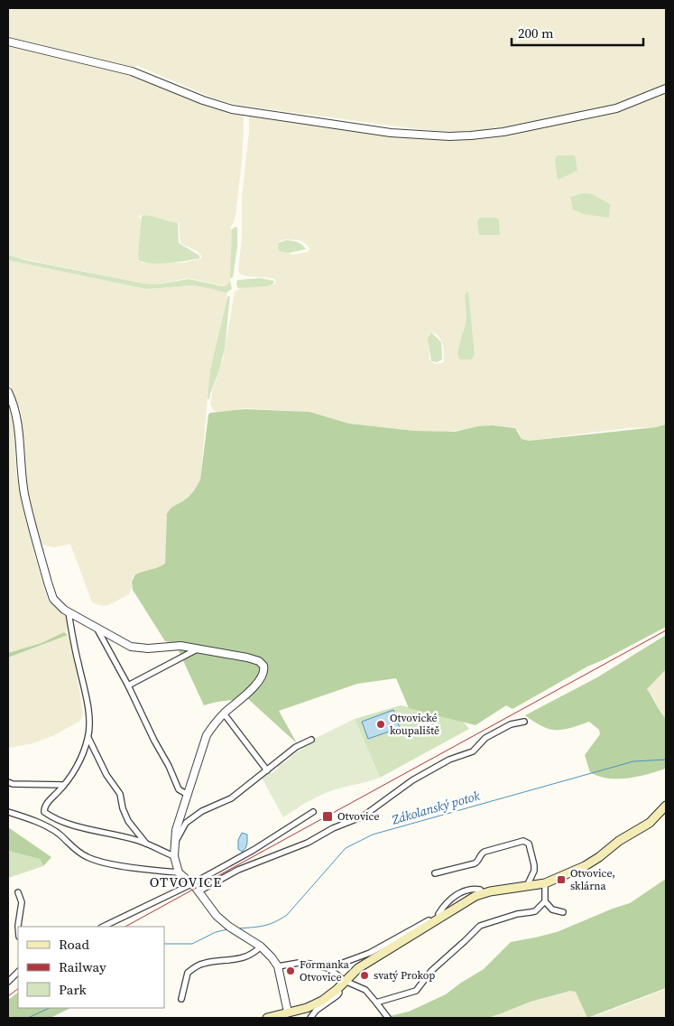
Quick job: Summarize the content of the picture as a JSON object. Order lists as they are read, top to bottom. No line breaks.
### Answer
{"districts":["OTVOVICE"],"water":["Zákolanský potok"],"places":{"other":["Otvovické koupaliště","Formanka Otvovice","svatý Prokop"],"transit":["Otvovice","Otvovice, sklárna"]},"legend":["Road","Railway","Park"],"scale_bar":"200 m"}
